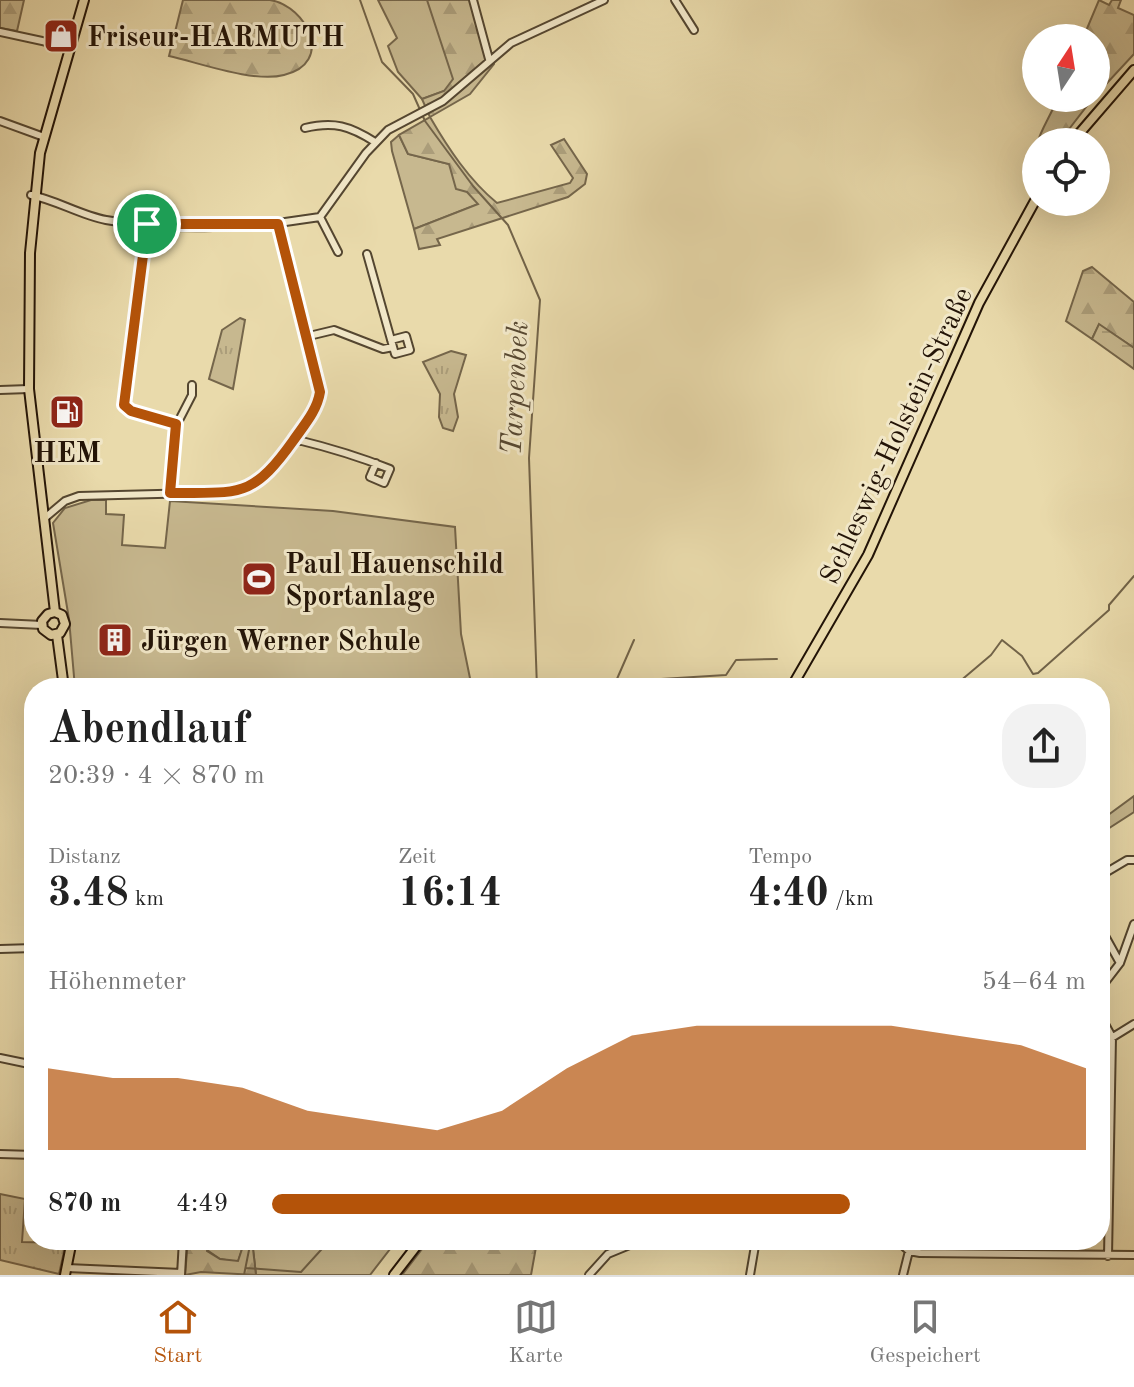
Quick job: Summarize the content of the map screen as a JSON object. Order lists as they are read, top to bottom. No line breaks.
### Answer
{"streets":{"main road":["Schleswig-Holstein-Straße"]},"water":["Tarpenbek"],"places":{"shop":["Friseur-HARMUTH"],"fuel station":["HEM"],"sports":["Paul Hauenschild Sportanlage"],"building":["Jürgen Werner Schule"]},"north":"top","page":{"heading":["Abendlauf","20:39 · 4 × 870 m"],"stats":[["Distanz","3.48 km"],["Zeit","16:14"],["Tempo","4:40 /km"]],"chart":["Höhenmeter","54–64 m"],"list":[{"name":"870 m","note":"4:49"}],"tabs":["Start","Karte","Gespeichert"]}}
